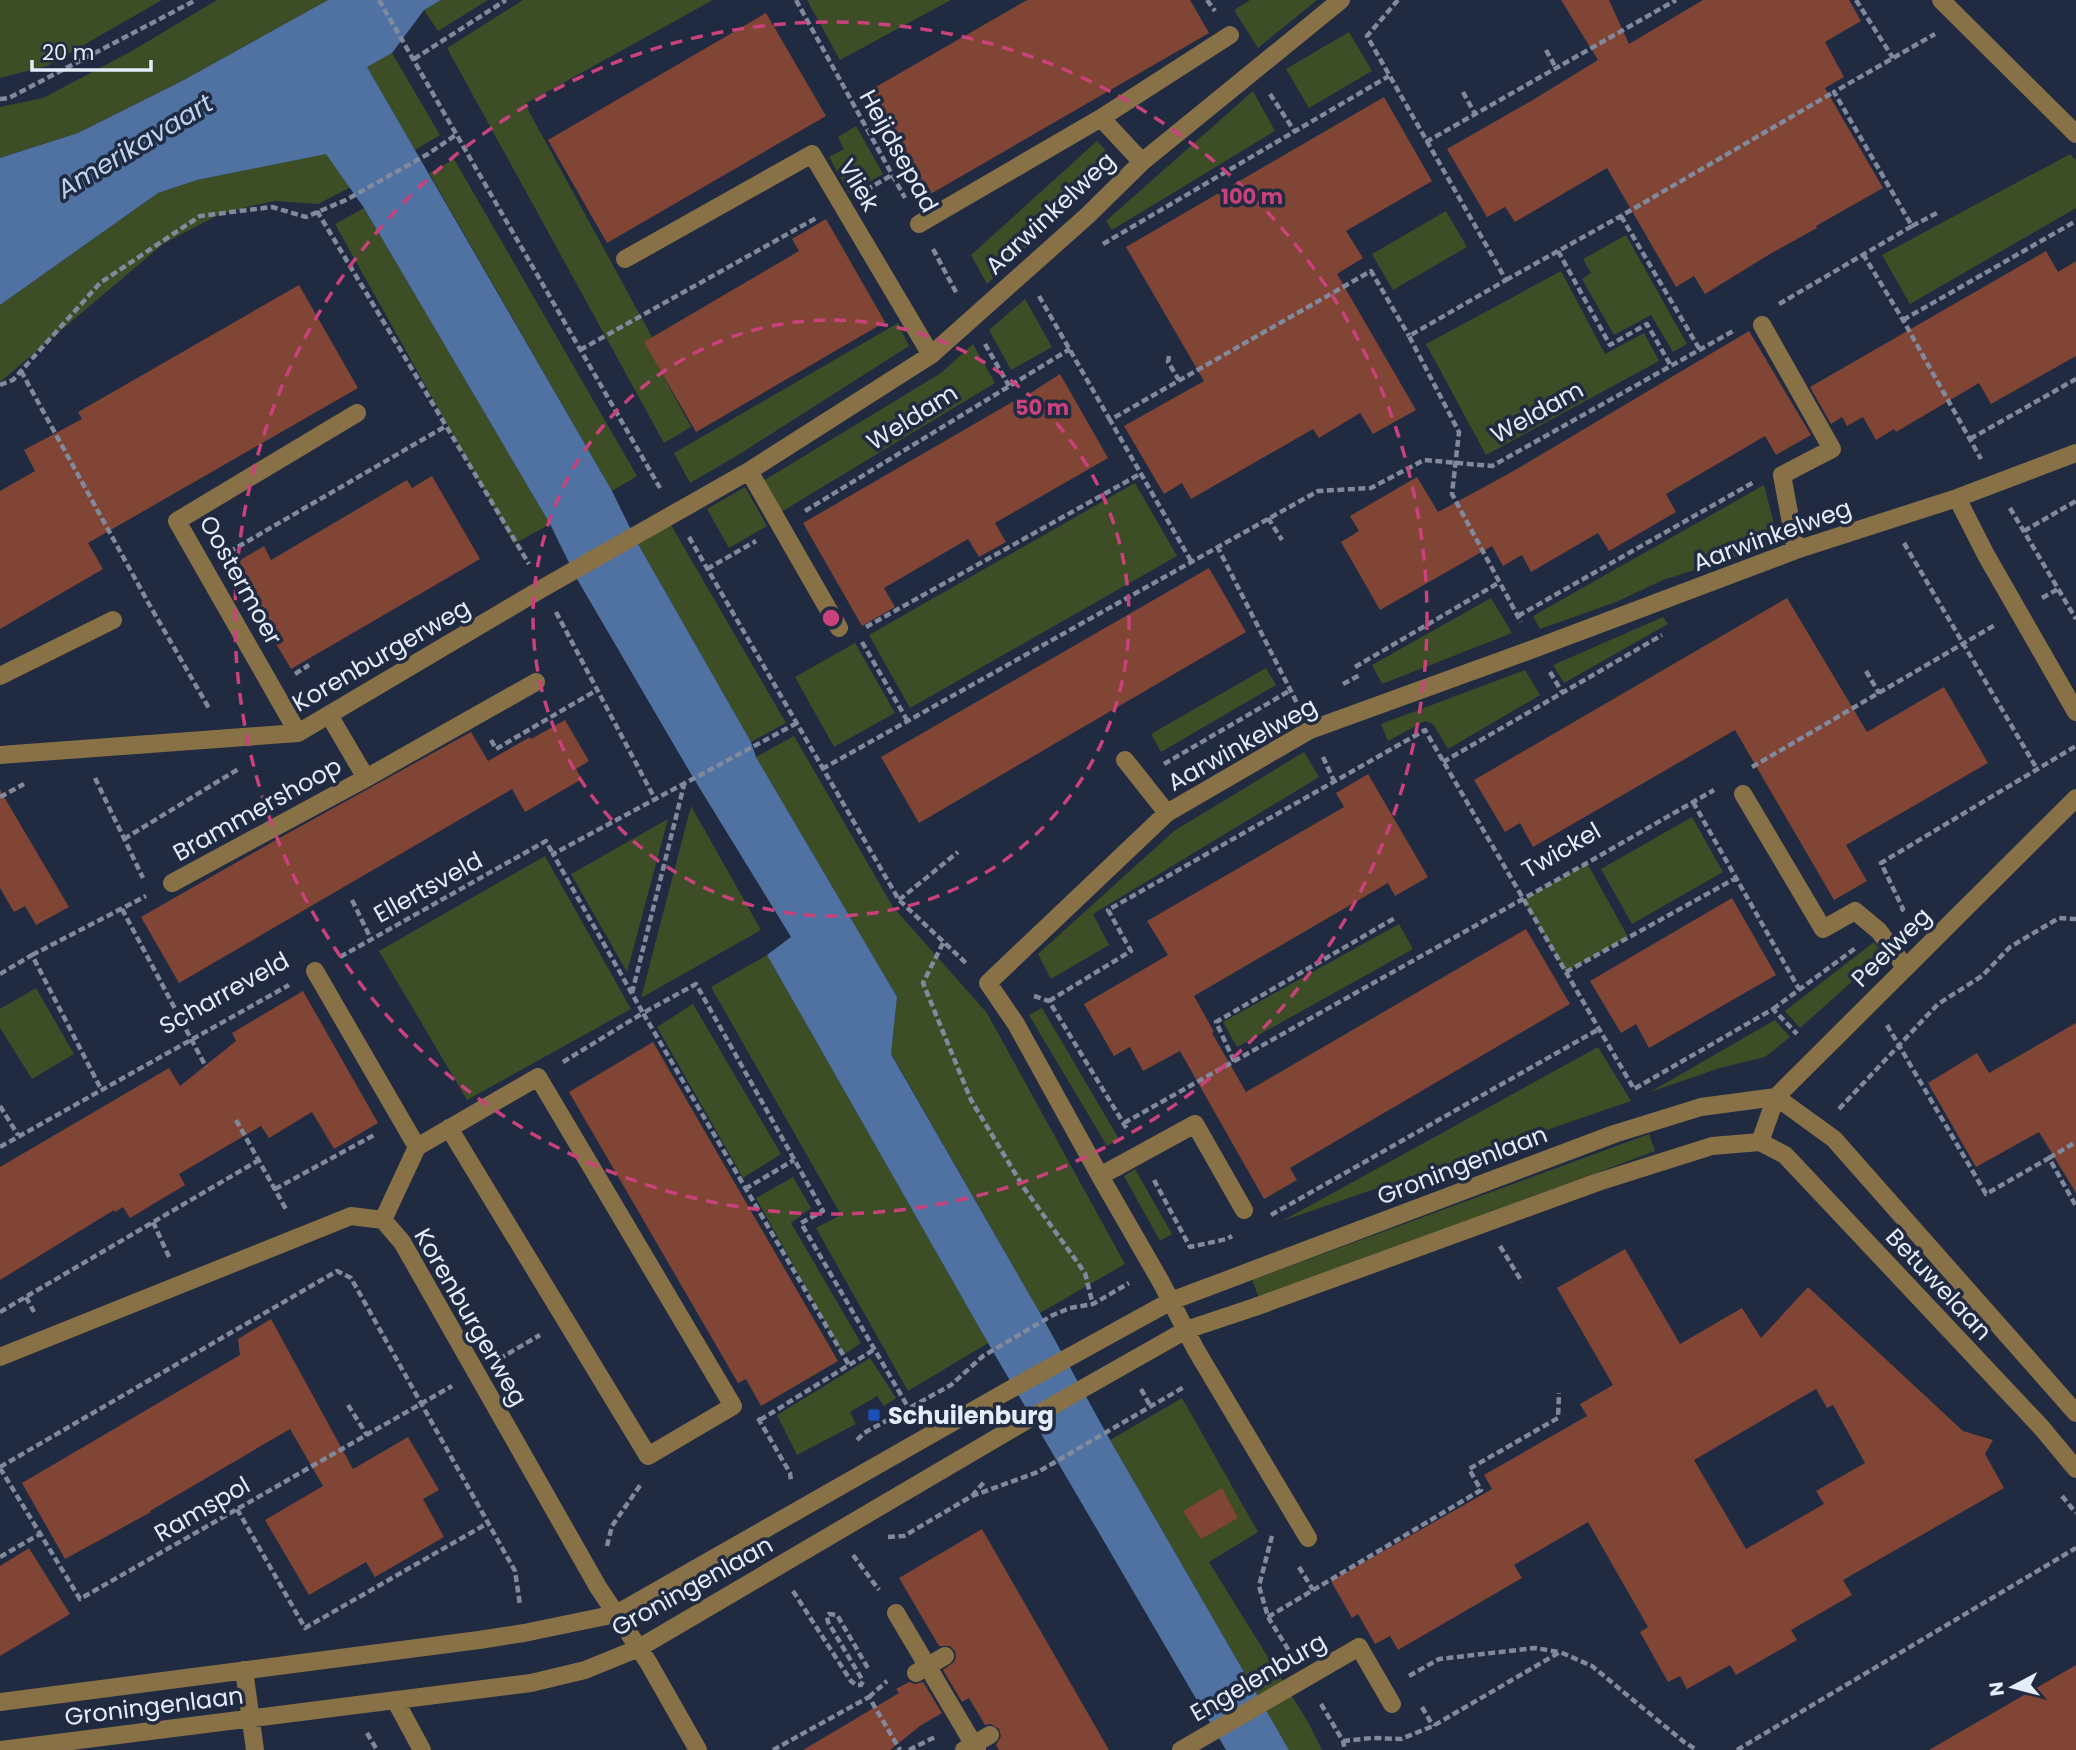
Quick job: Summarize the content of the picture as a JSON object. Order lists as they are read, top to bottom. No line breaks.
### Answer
{"streets":{"street":["Vliek","Aarwinkelweg","Oostermoer","Korenburgerweg","Brammershoop","Peelweg","Scharreveld","Groningenlaan","Betuwelaan","Engelenburg"],"path":["Heijdsepad","Weldam","Twickel","Ellertsveld","Ramspol"]},"crossings":[["Heijdsepad","Aarwinkelweg"],["Heijdsepad","Weldam"],["Vliek","Aarwinkelweg"],["Aarwinkelweg","Korenburgerweg"],["Aarwinkelweg","Groningenlaan"],["Oostermoer","Korenburgerweg"],["Korenburgerweg","Brammershoop"],["Korenburgerweg","Groningenlaan"],["Korenburgerweg","Ramspol"],["Ellertsveld","Scharreveld"],["Peelweg","Groningenlaan"],["Peelweg","Betuwelaan"],["Groningenlaan","Betuwelaan"]],"water":["Amerikavaart"],"places":{"transit":["Schuilenburg"]},"scale_bar":"20 m","north":"left","rings":["100 m","50 m"]}
